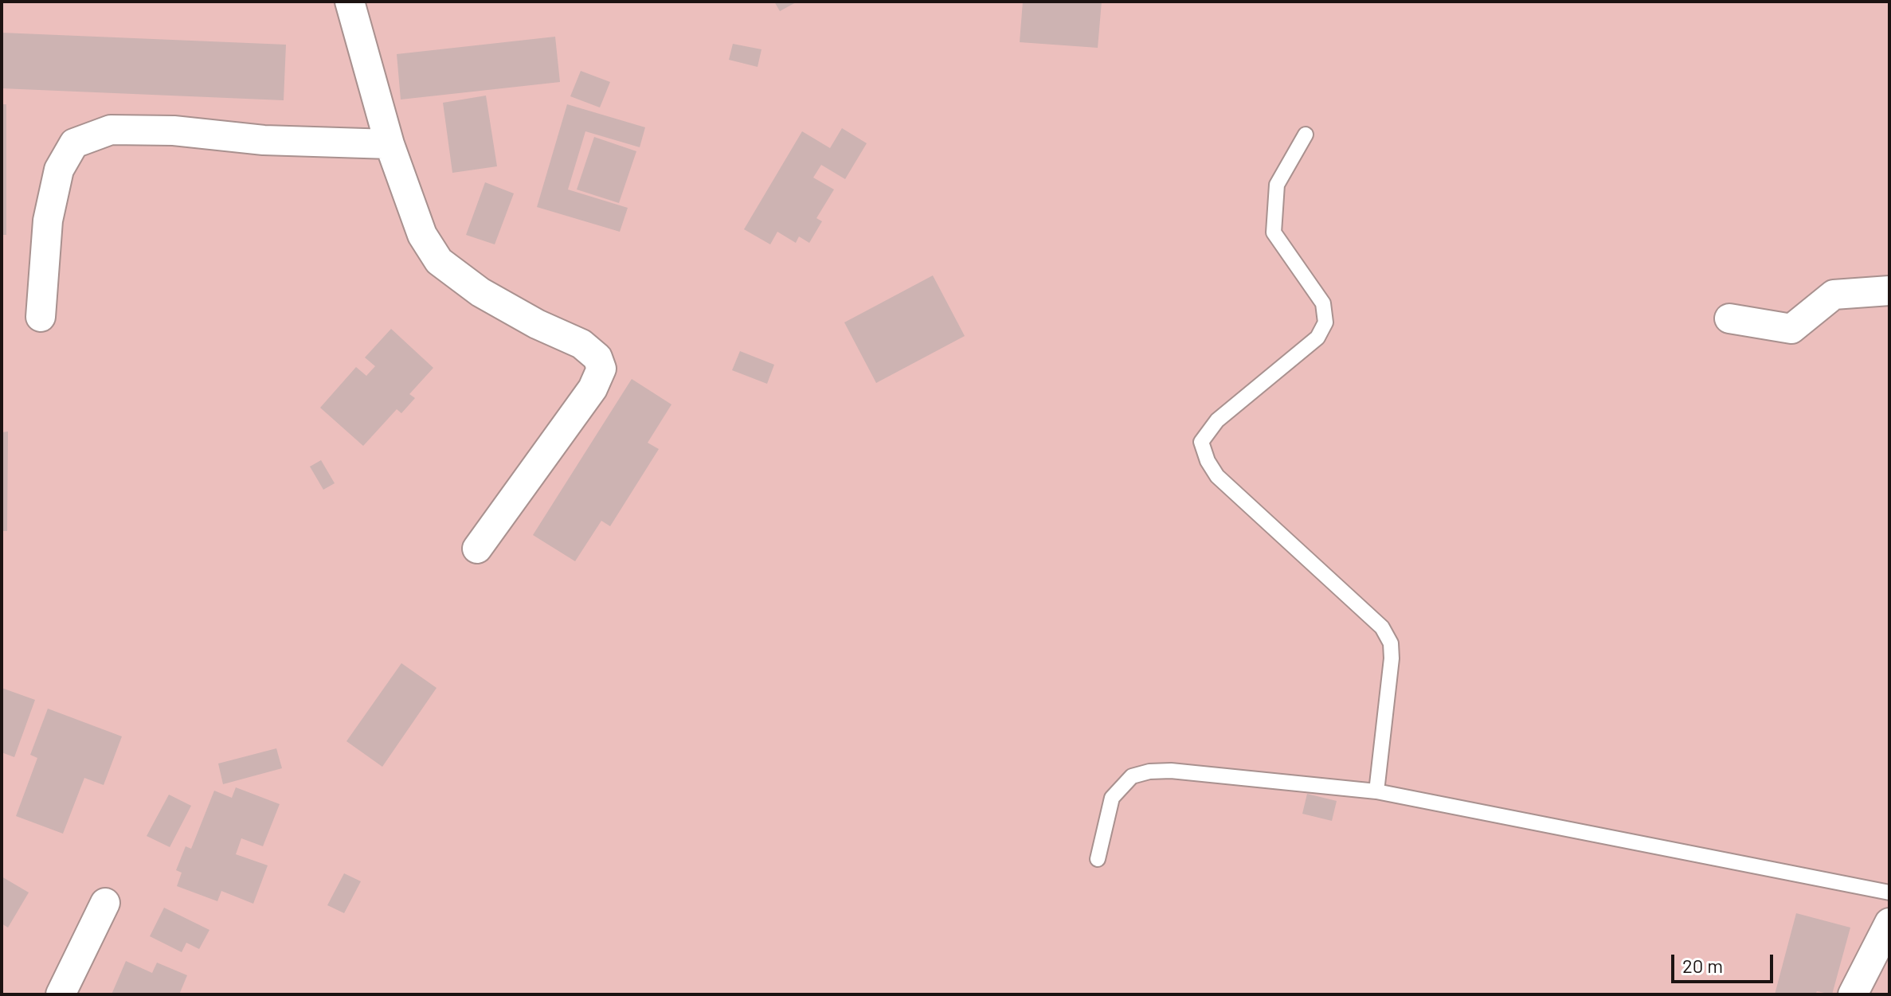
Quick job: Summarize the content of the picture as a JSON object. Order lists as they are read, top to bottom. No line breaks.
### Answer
{"scale_bar":"20 m"}
